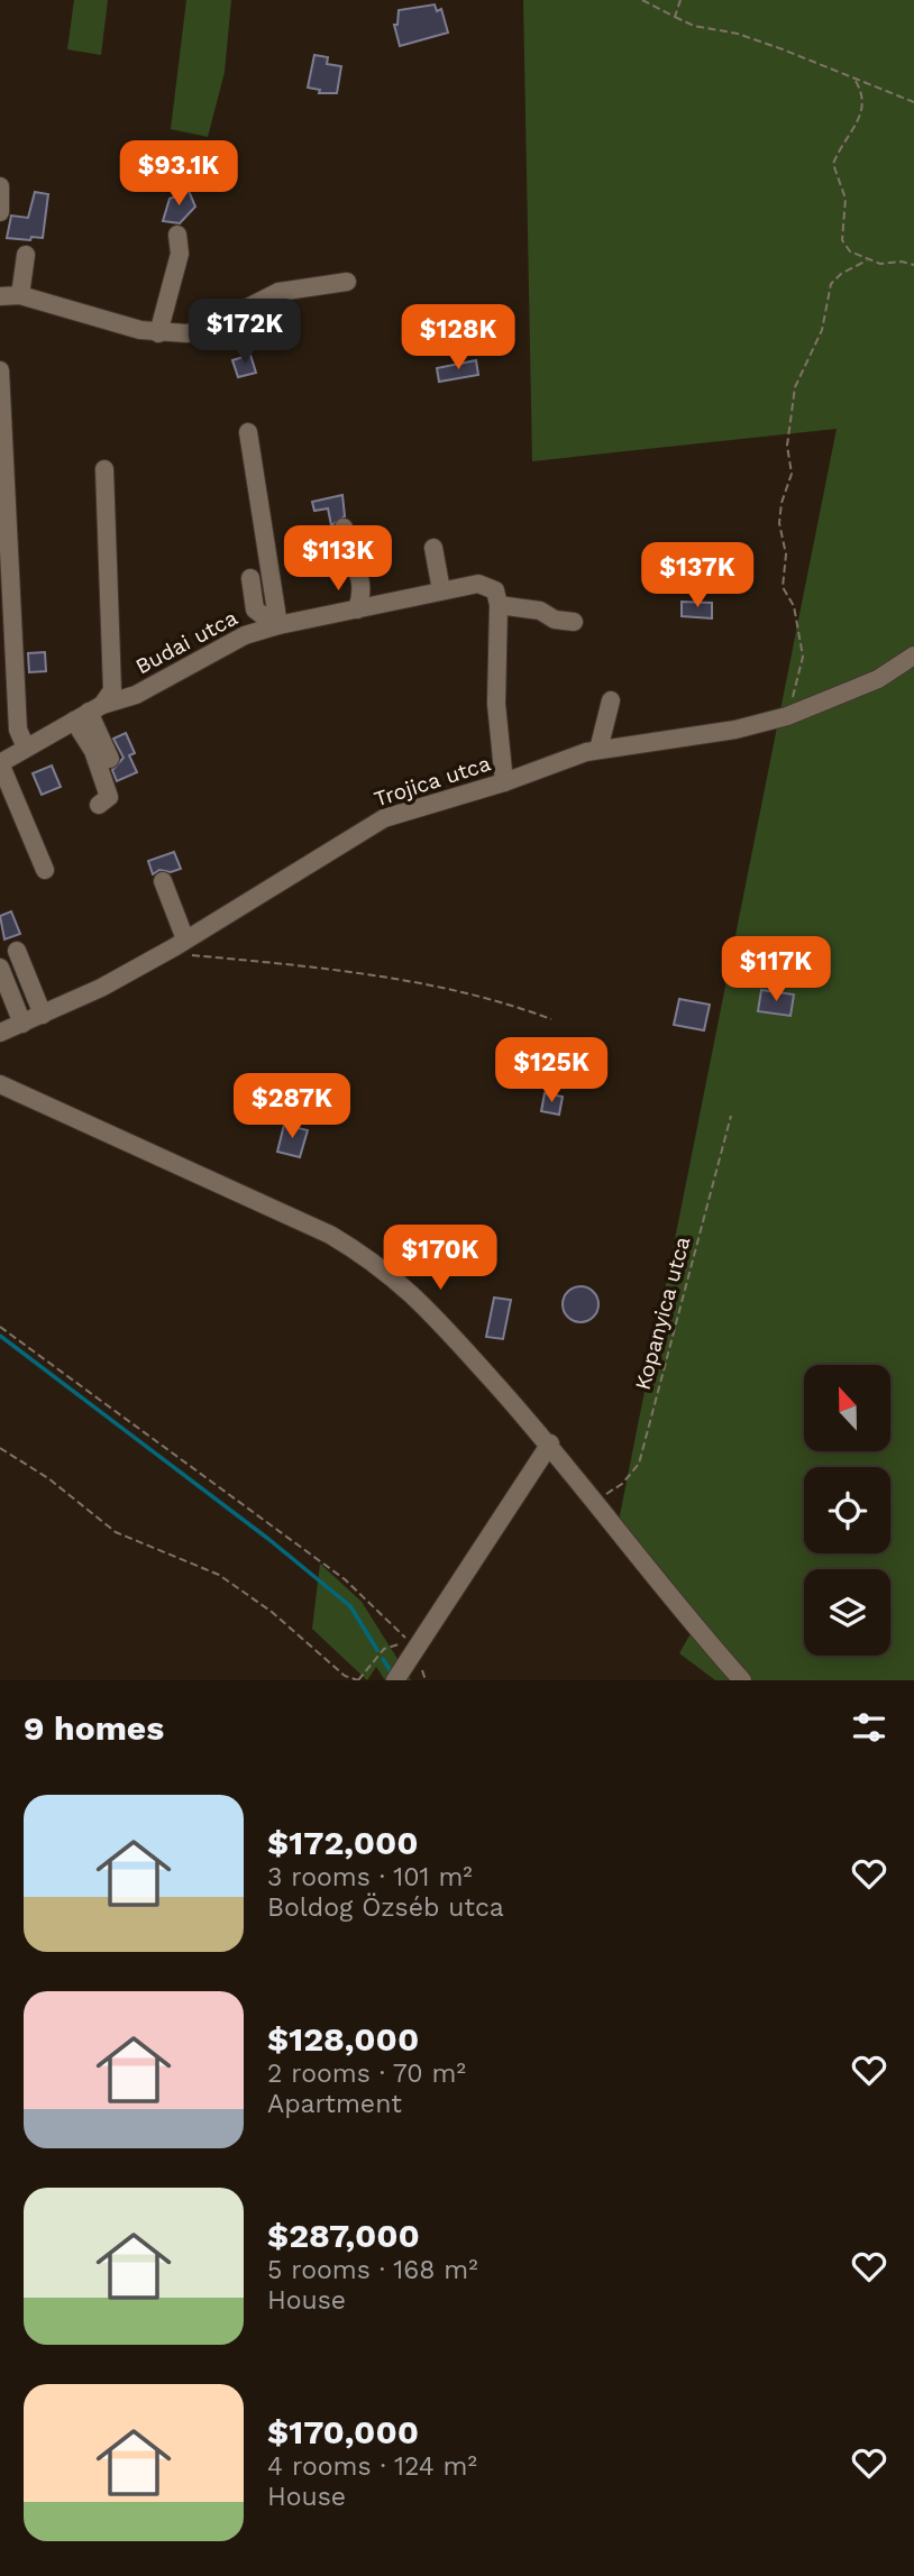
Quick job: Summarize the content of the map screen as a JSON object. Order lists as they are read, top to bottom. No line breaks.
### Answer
{"streets":{"street":["Budai utca","Trojica utca"],"path":["Kopanyica utca"]},"north":"top","page":{"price":["$93.1K","$172K","$128K","$113K","$137K","$117K","$125K","$287K","$170K"],"heading":"9 homes","list":[{"name":"$172,000","note":"3 rooms · 101 m² · Boldog Özséb utca"},{"name":"$128,000","note":"2 rooms · 70 m² · Apartment"},{"name":"$287,000","note":"5 rooms · 168 m² · House"},{"name":"$170,000","note":"4 rooms · 124 m² · House"}]}}
